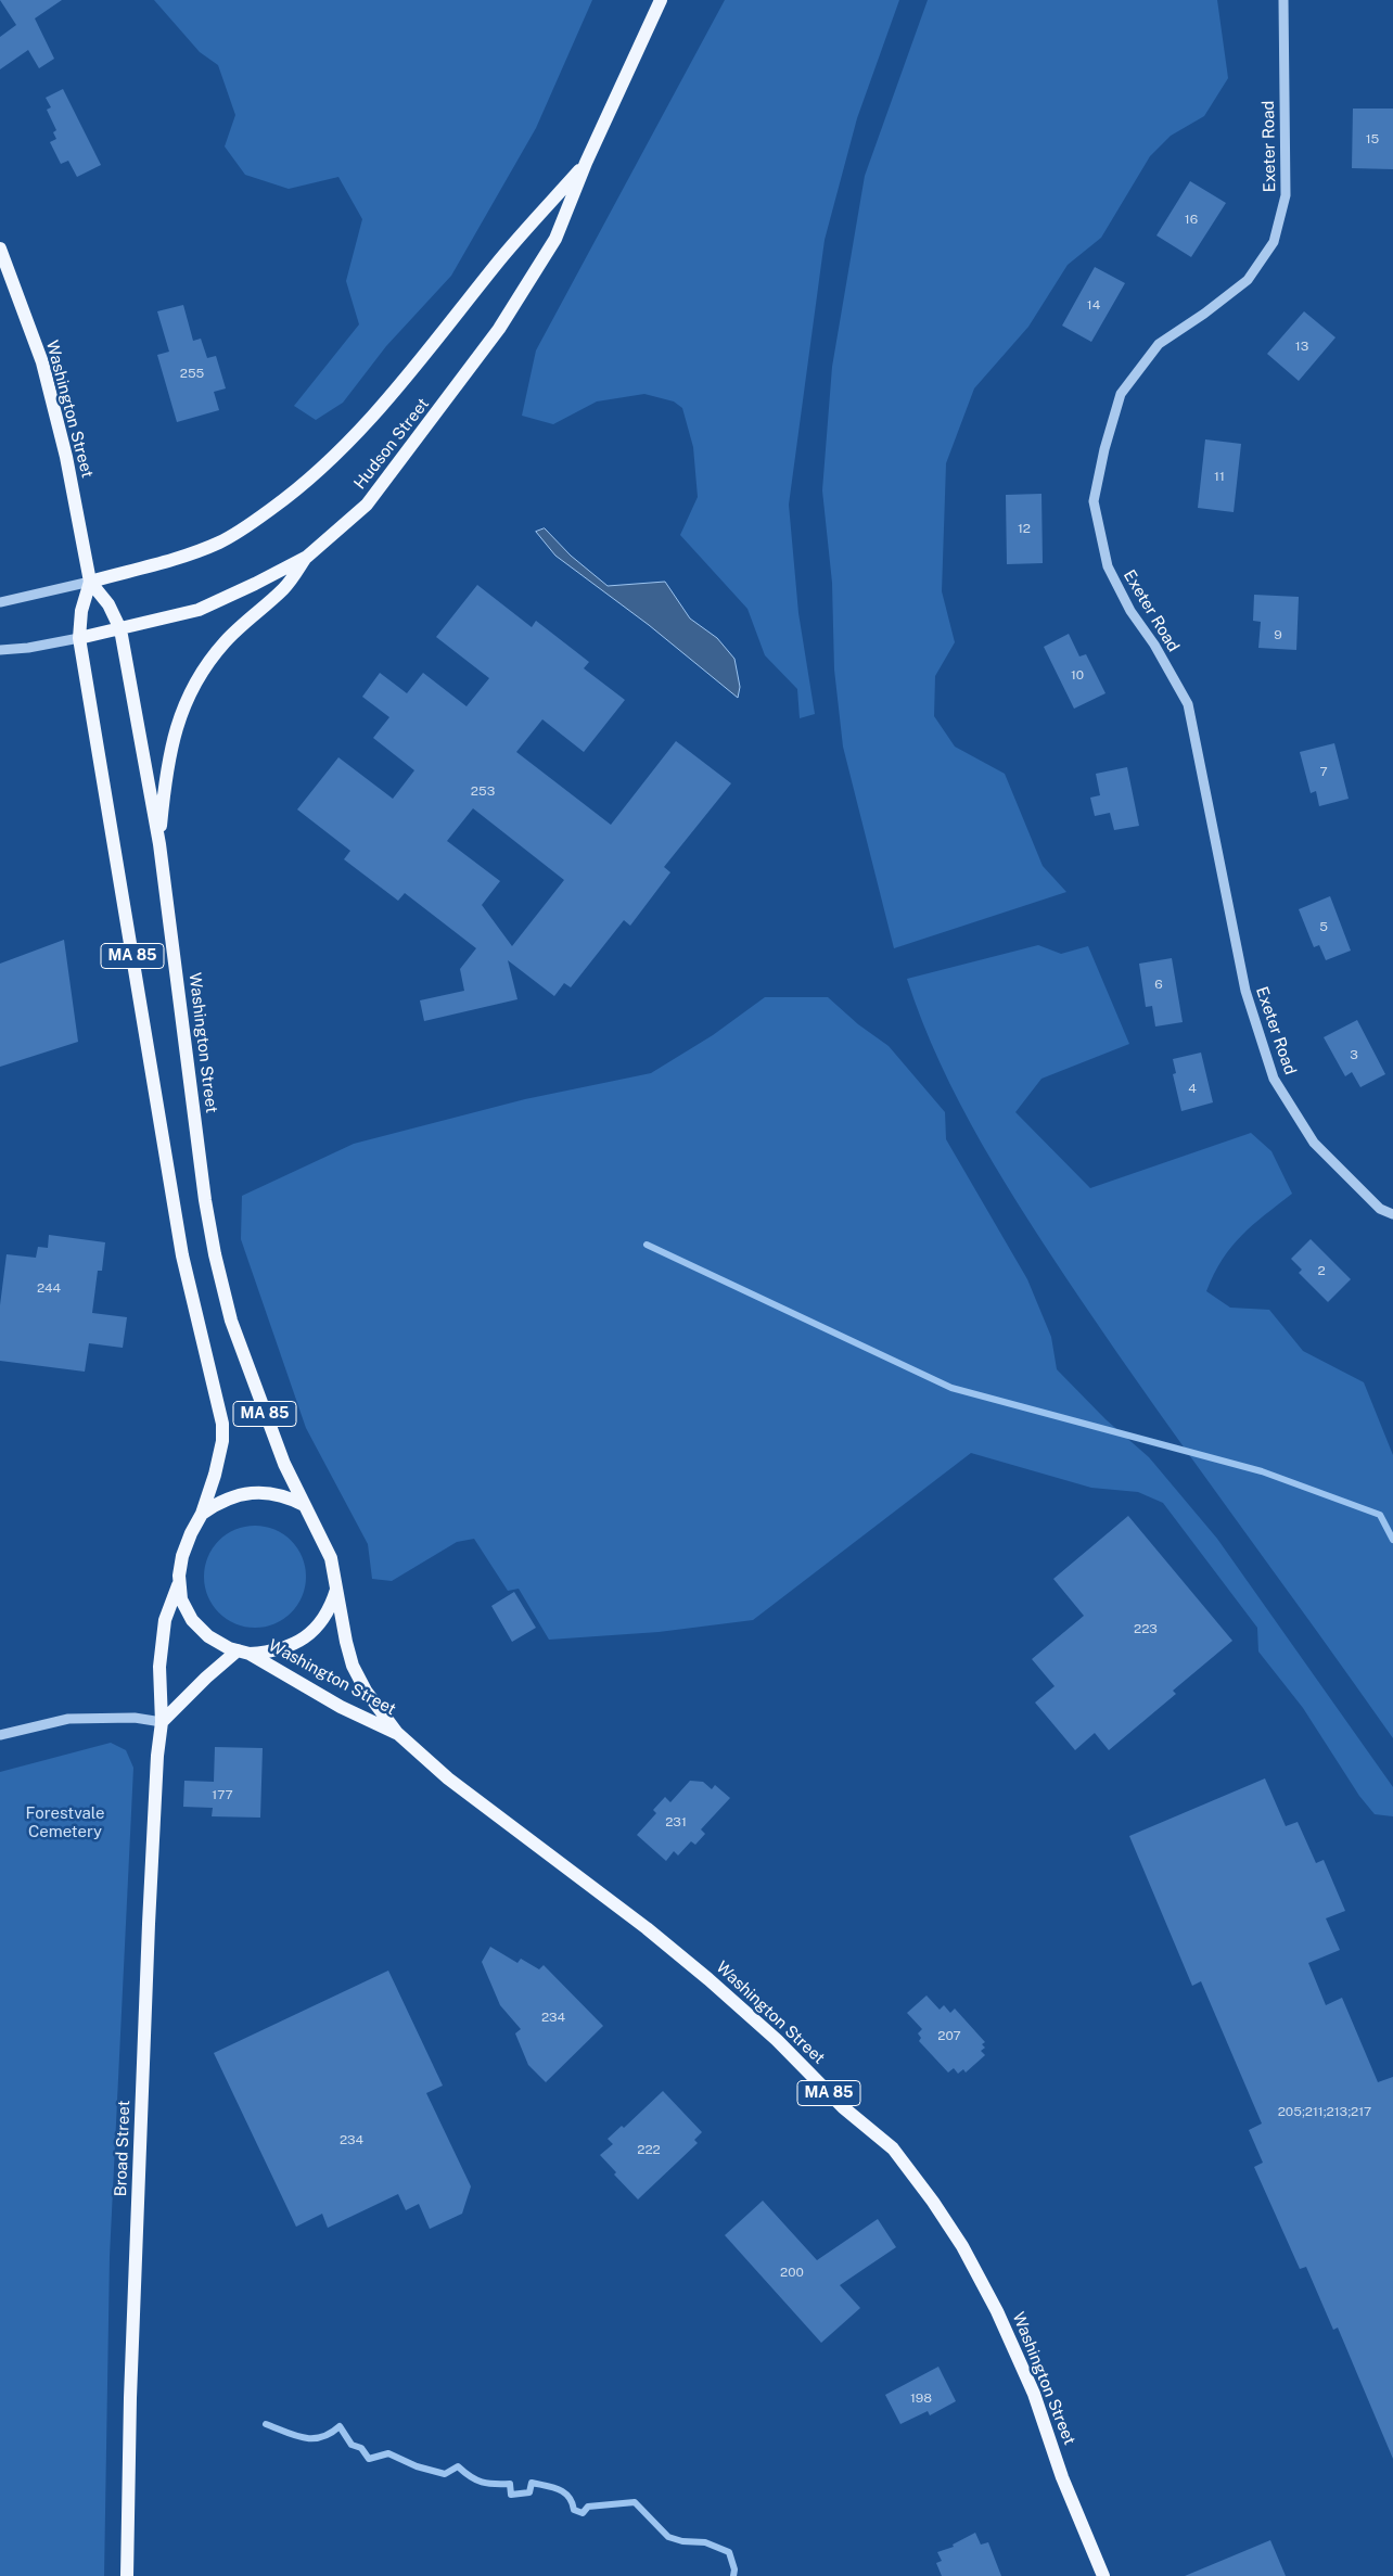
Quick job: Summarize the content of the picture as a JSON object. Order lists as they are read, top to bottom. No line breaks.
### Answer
{"streets":{"main road":["Washington Street","Hudson Street","MA 85","Broad Street"],"street":["Exeter Road"]},"crossings":[["Washington Street","Hudson Street"],["Washington Street","Broad Street"]],"parks":["Forestvale Cemetery"],"house_numbers":["15","16","14","13","255","11","12","9","10","7","253","5","6","3","4","2","244","223","177","231","234","207","205;211;213;217","234","222","200","198"]}
